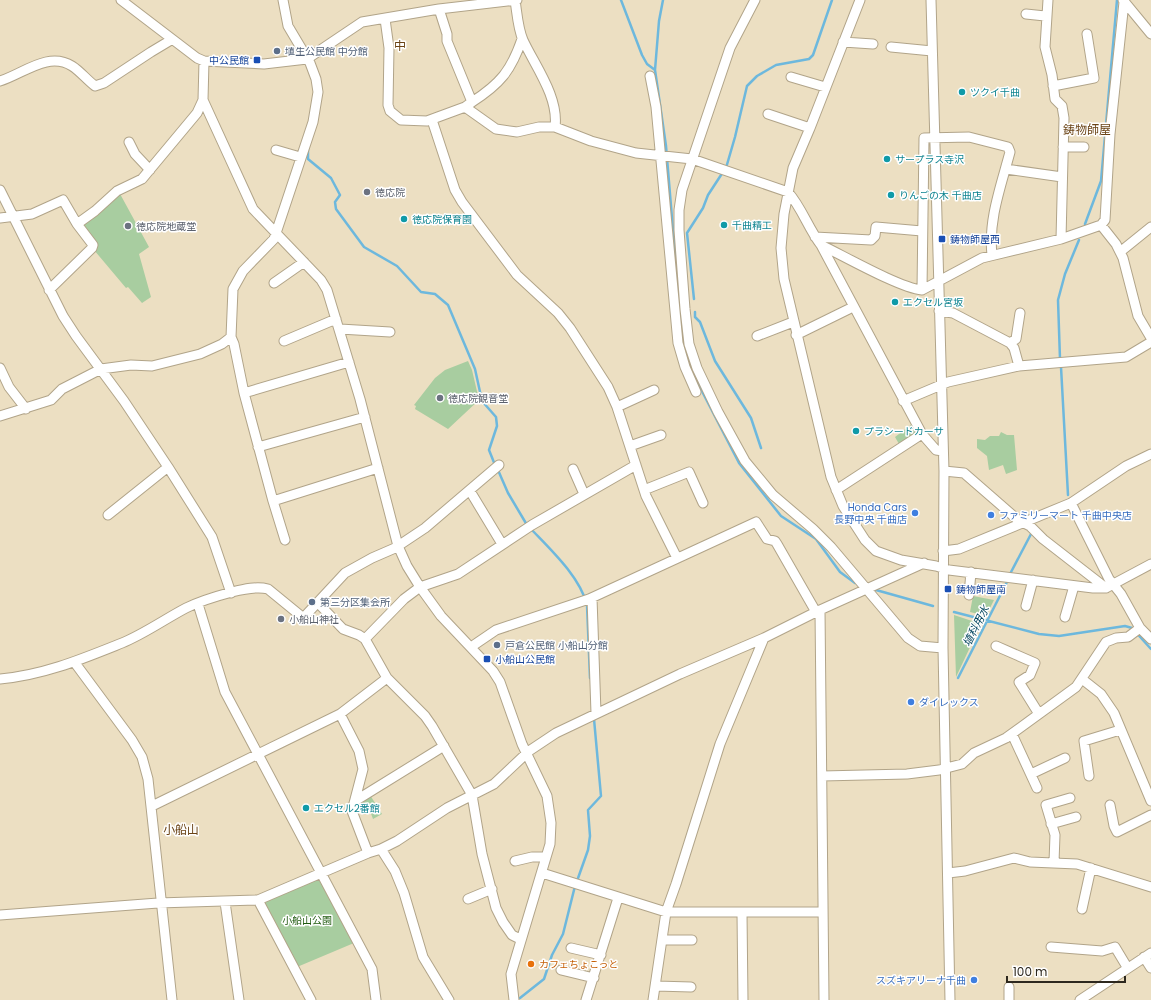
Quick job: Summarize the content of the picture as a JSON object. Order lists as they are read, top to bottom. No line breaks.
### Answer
{"districts":["中","鋳物師屋","小船山"],"water":["埴科用水"],"parks":["小船山公園"],"places":{"other":["埴生公民館 中分館","ツクイ千曲","サープラス寺沢","徳応院","りんごの木 千曲店","徳応院保育園","千曲精工","徳応院地蔵堂","エクセル宮坂","徳応院観音堂","プラシードカーサ","Honda Cars 長野中央 千曲店","ファミリーマート 千曲中央店","第三分区集会所","小船山神社","戸倉公民館 小船山分館","ダイレックス","エクセル2番館","カフェちょこっと","スズキアリーナ千曲"],"transit":["中公民館","鋳物師屋西","鋳物師屋南","小船山公民館"]},"scale_bar":"100 m"}
